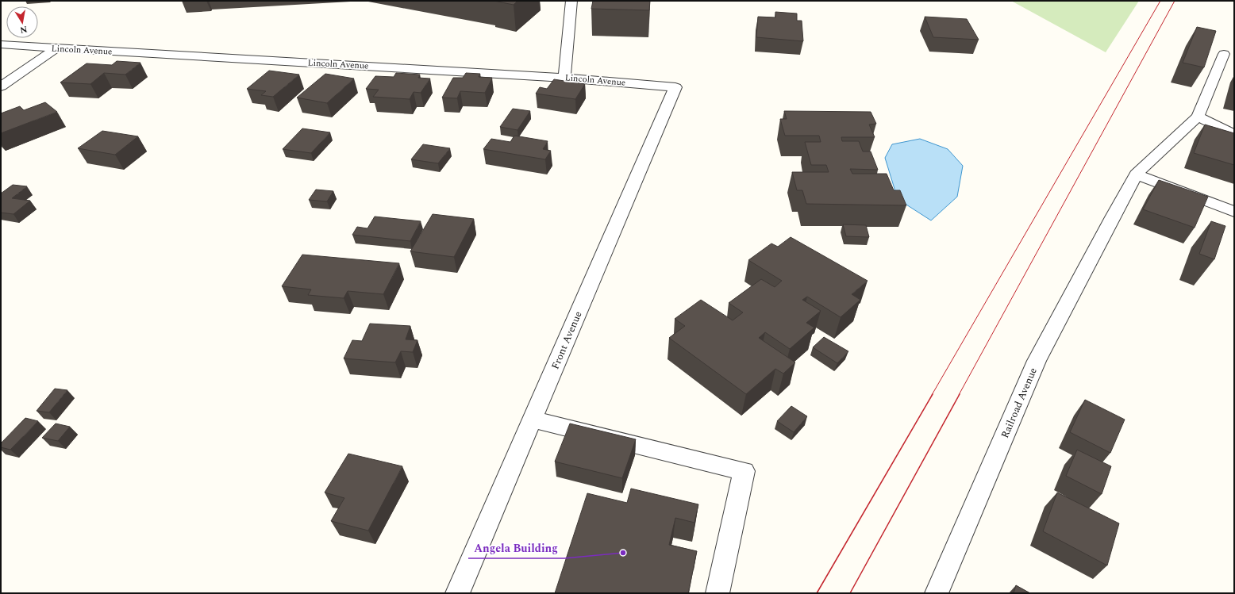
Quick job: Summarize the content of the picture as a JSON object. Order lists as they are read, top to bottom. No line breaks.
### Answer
{"streets":{"street":["Lincoln Avenue","Front Avenue","Railroad Avenue"]},"crossings":[["Lincoln Avenue","Front Avenue"]],"places":["Angela Building"],"north":"bottom"}
